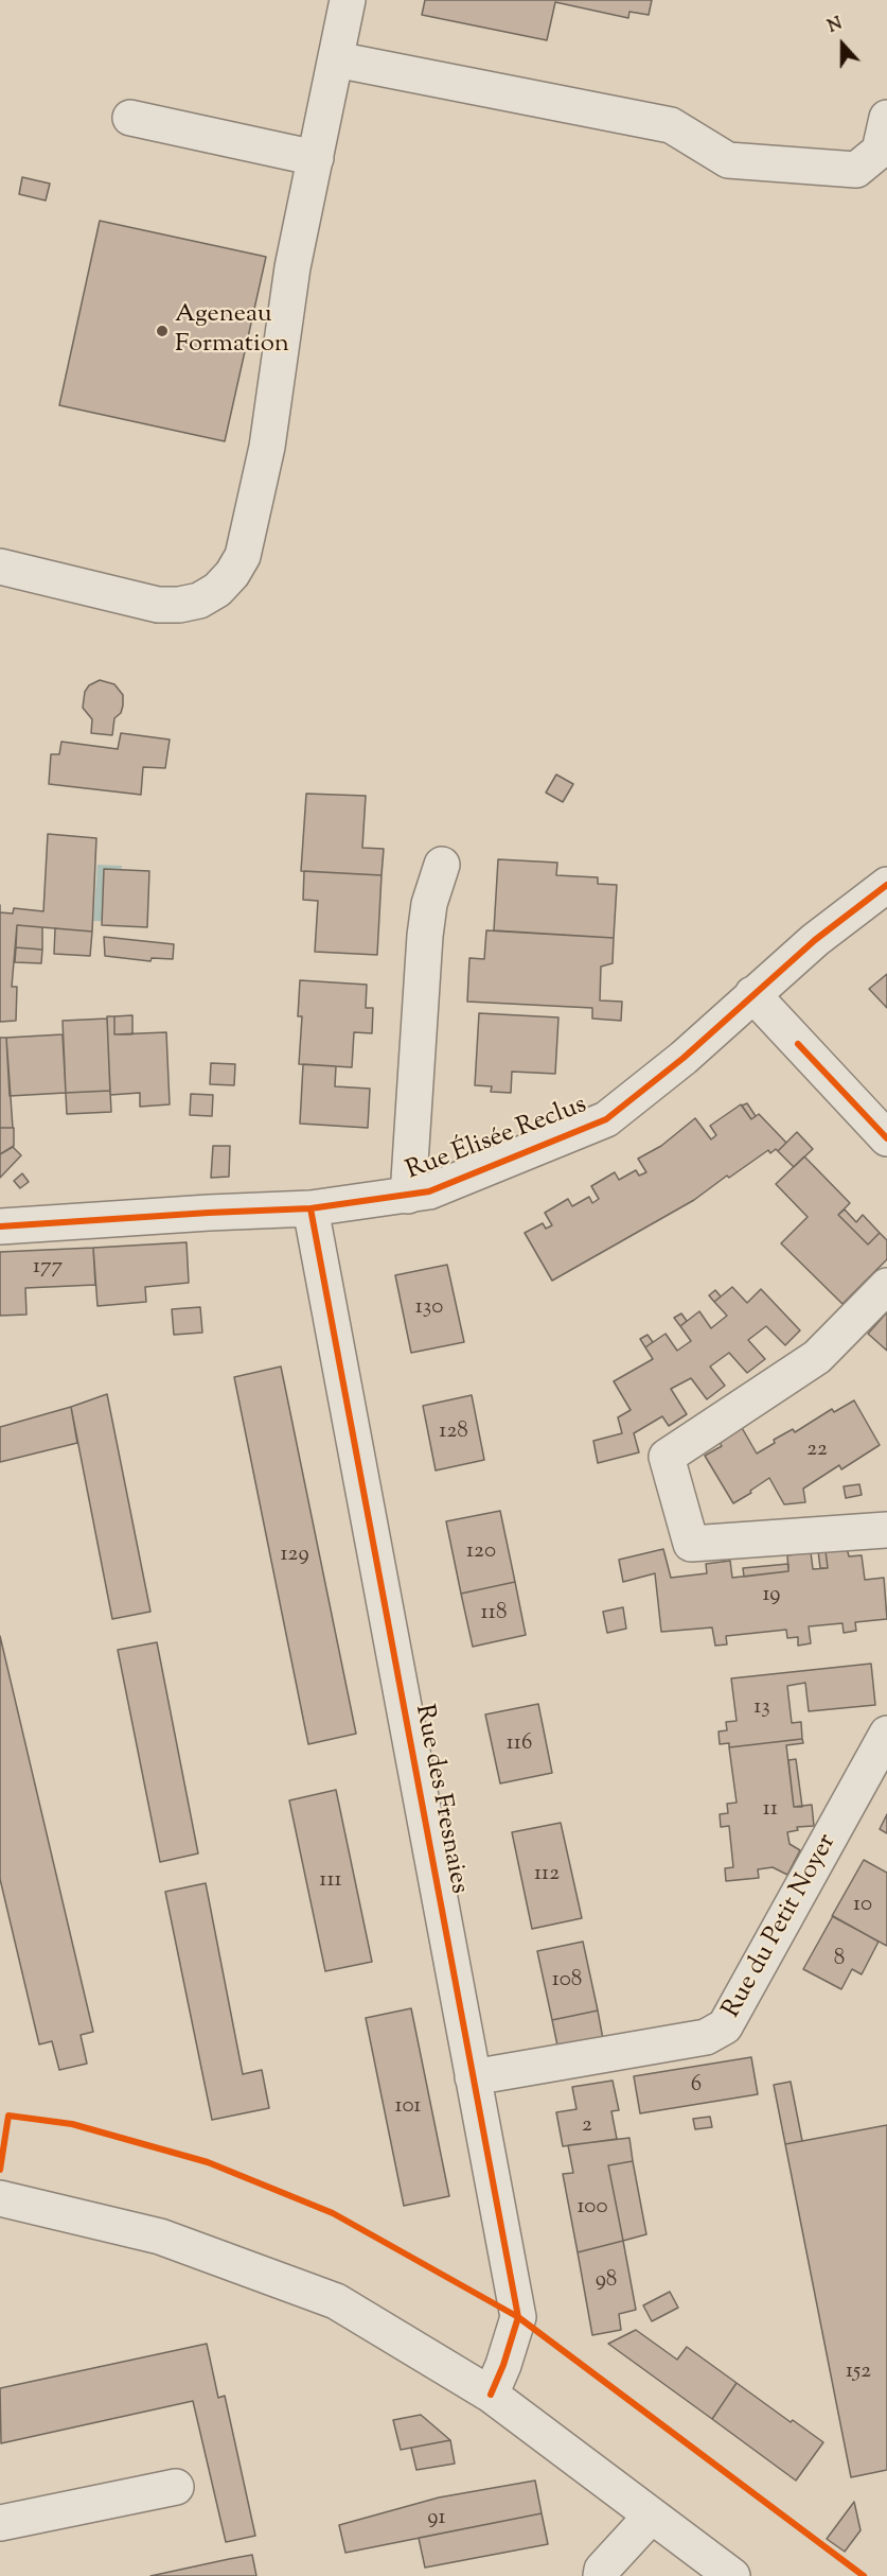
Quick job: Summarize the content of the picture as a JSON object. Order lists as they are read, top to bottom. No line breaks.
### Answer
{"streets":{"street":["Rue Élisée Reclus","Rue des Fresnaies","Rue du Petit Noyer"]},"crossings":[["Rue Élisée Reclus","Rue des Fresnaies"],["Rue des Fresnaies","Rue du Petit Noyer"]],"places":["Ageneau Formation"],"house_numbers":["177","130","128","22","120","129","19","118","13","116","11","112","111","10","8","108","6","101","2","100","98","152","91"],"north":"top"}
